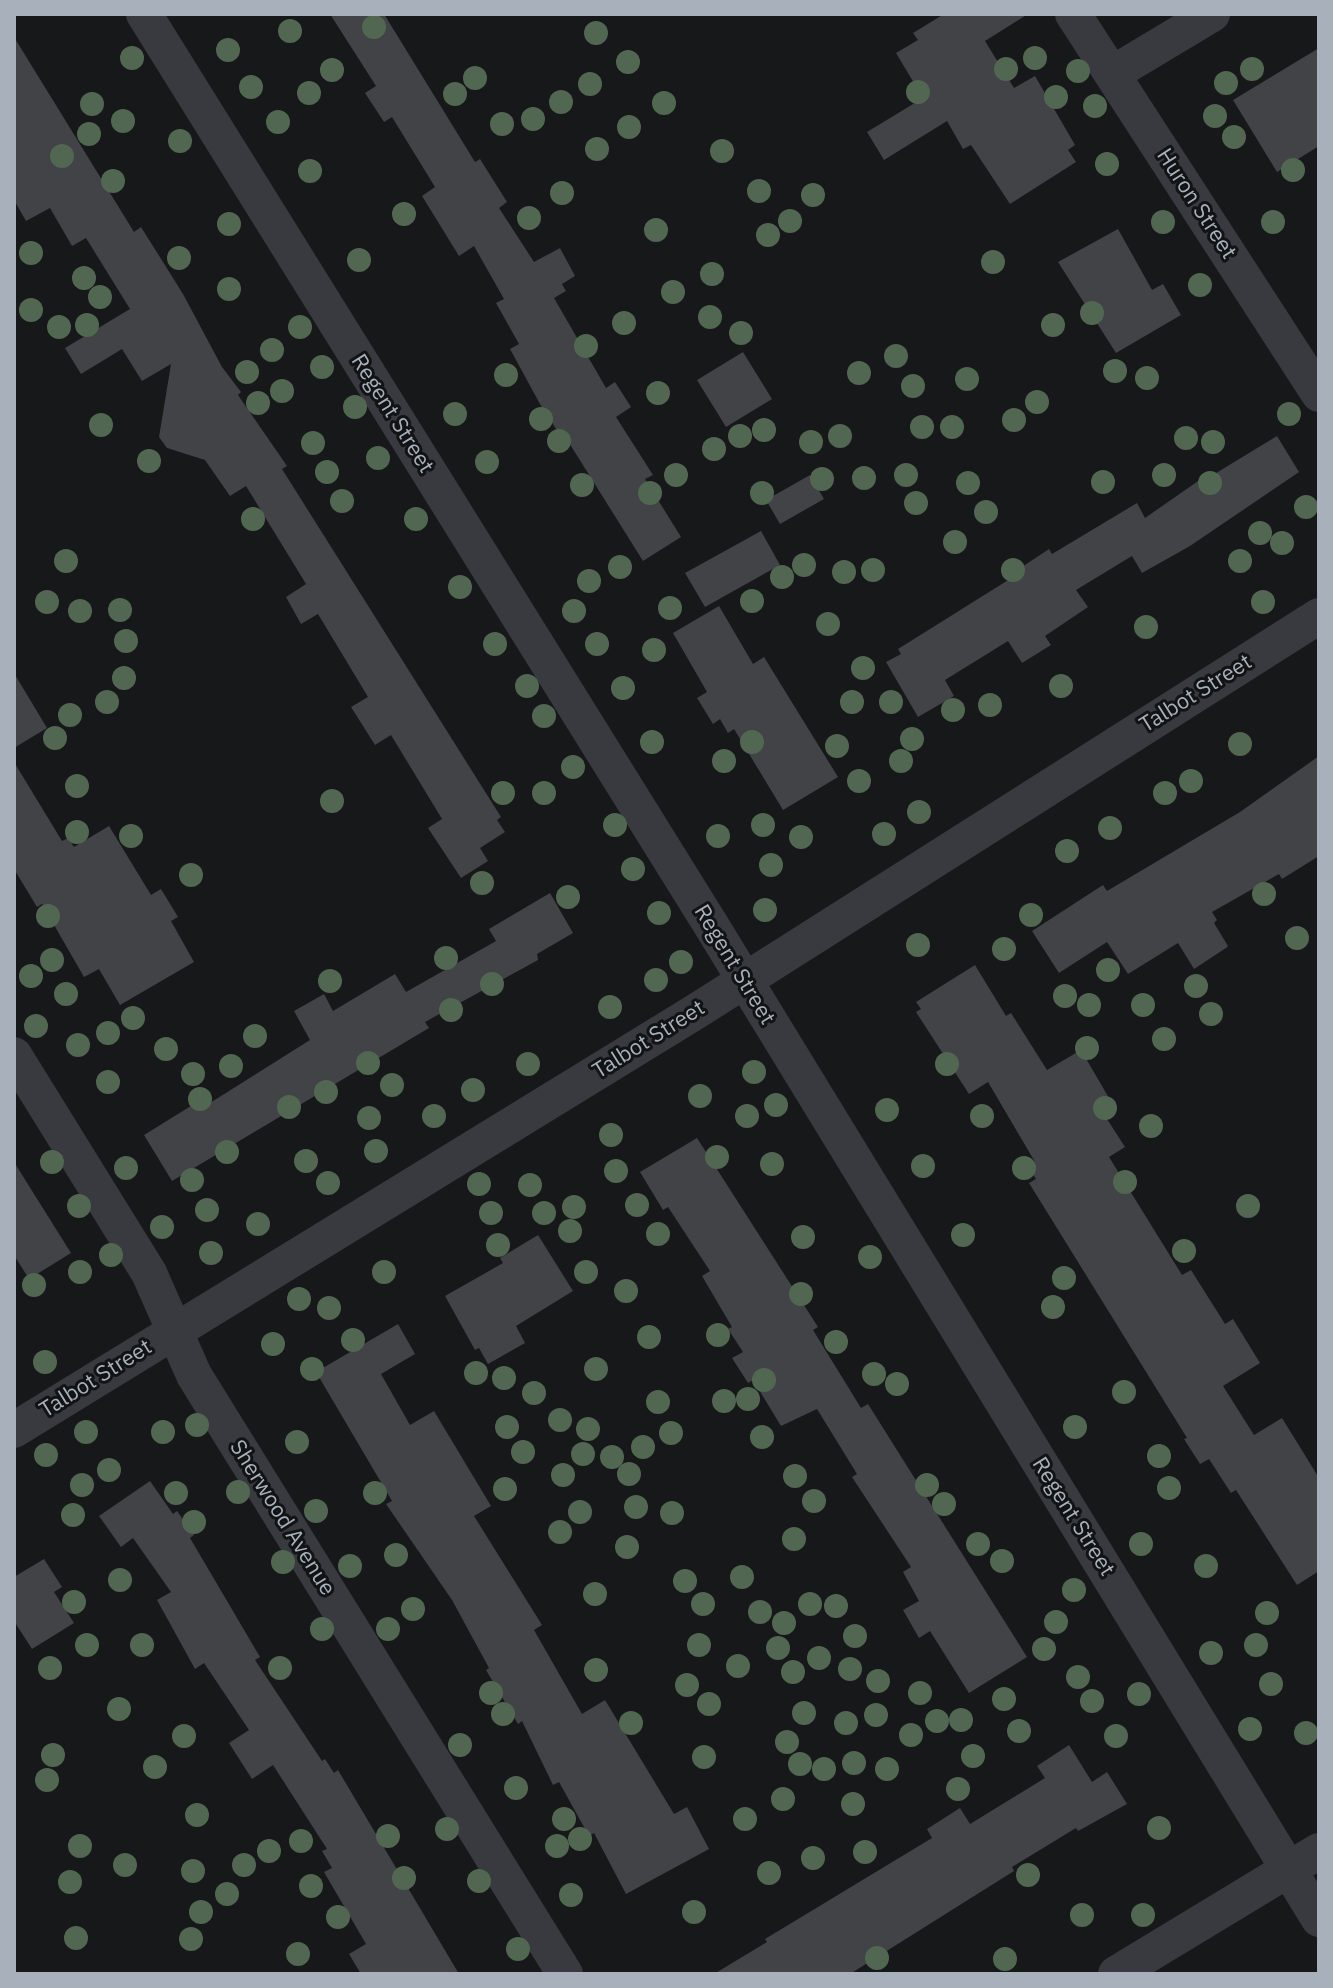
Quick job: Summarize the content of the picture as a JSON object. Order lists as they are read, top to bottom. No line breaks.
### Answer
{"streets":{"street":["Huron Street","Regent Street","Talbot Street","Sherwood Avenue"]},"crossings":[["Regent Street","Talbot Street"],["Talbot Street","Sherwood Avenue"]]}
